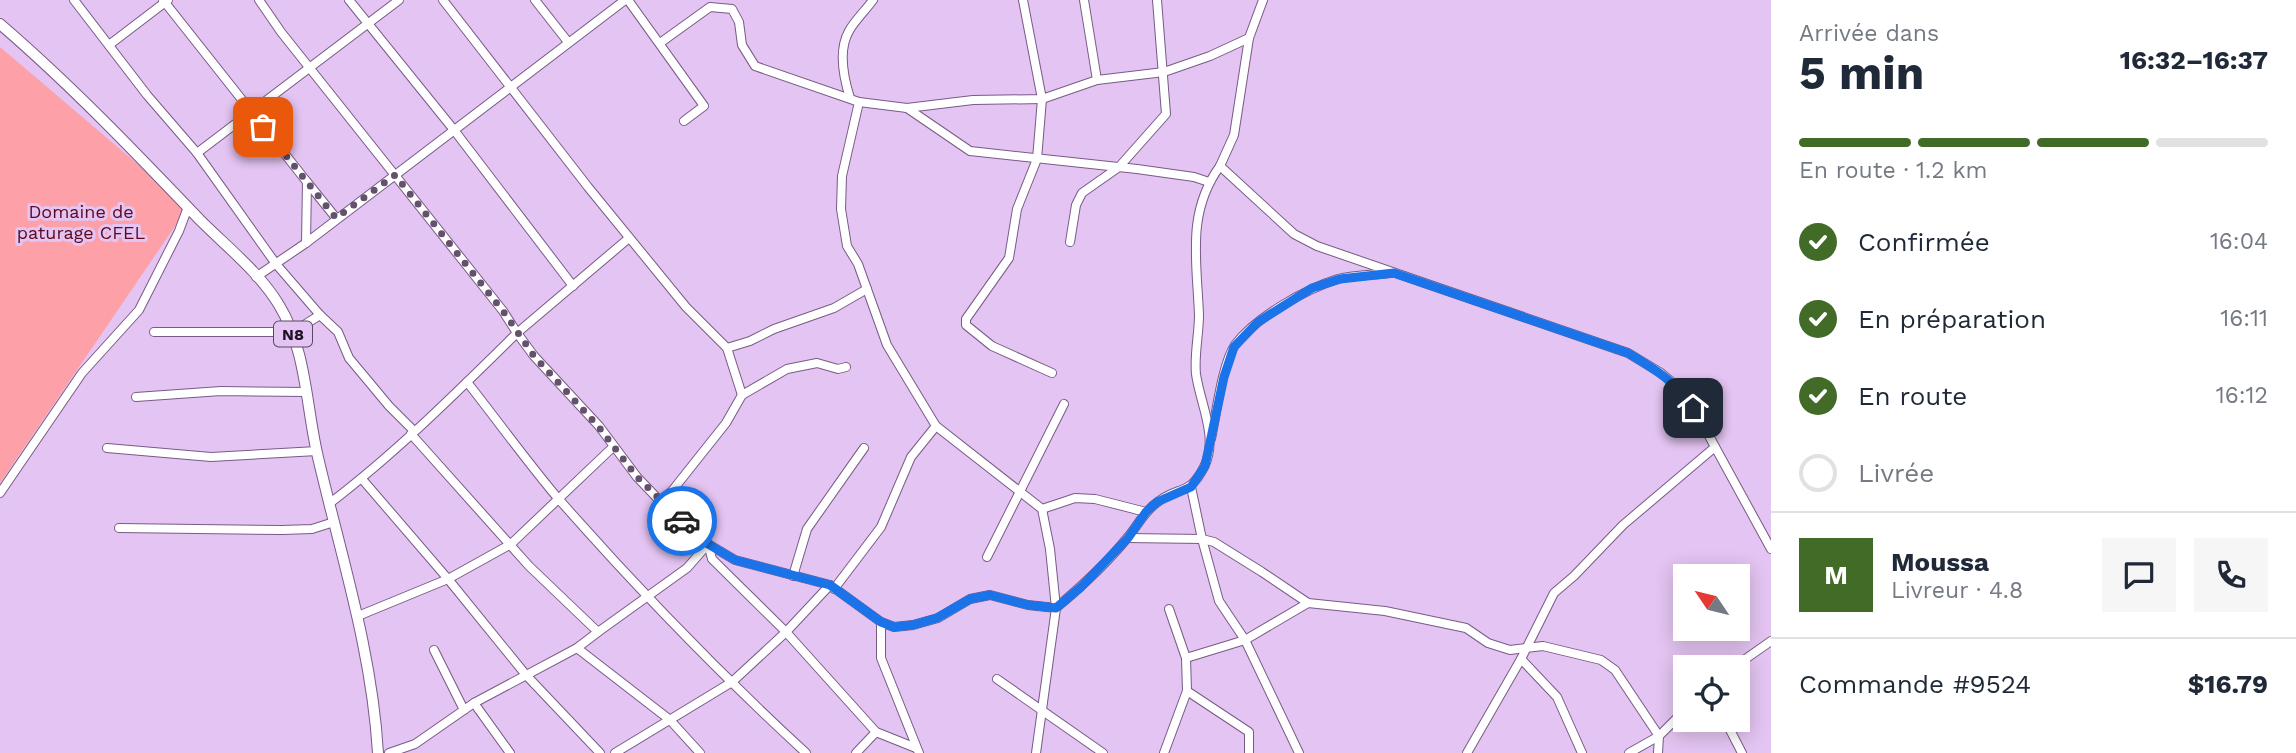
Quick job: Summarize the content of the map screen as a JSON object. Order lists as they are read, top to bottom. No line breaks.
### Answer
{"streets":{"main road":["N8"]},"parks":["Domaine de paturage CFEL"],"north":"top left","page":{"heading":["5 min","Arrivée dans","16:32–16:37"],"panel":["Moussa","Livreur · 4.8","Commande #9524","$16.79"],"bar":"En route · 1.2 km","list":[["Confirmée","16:04"],["En préparation","16:11"],["En route","16:12"],"Livrée"],"round":"M"}}
